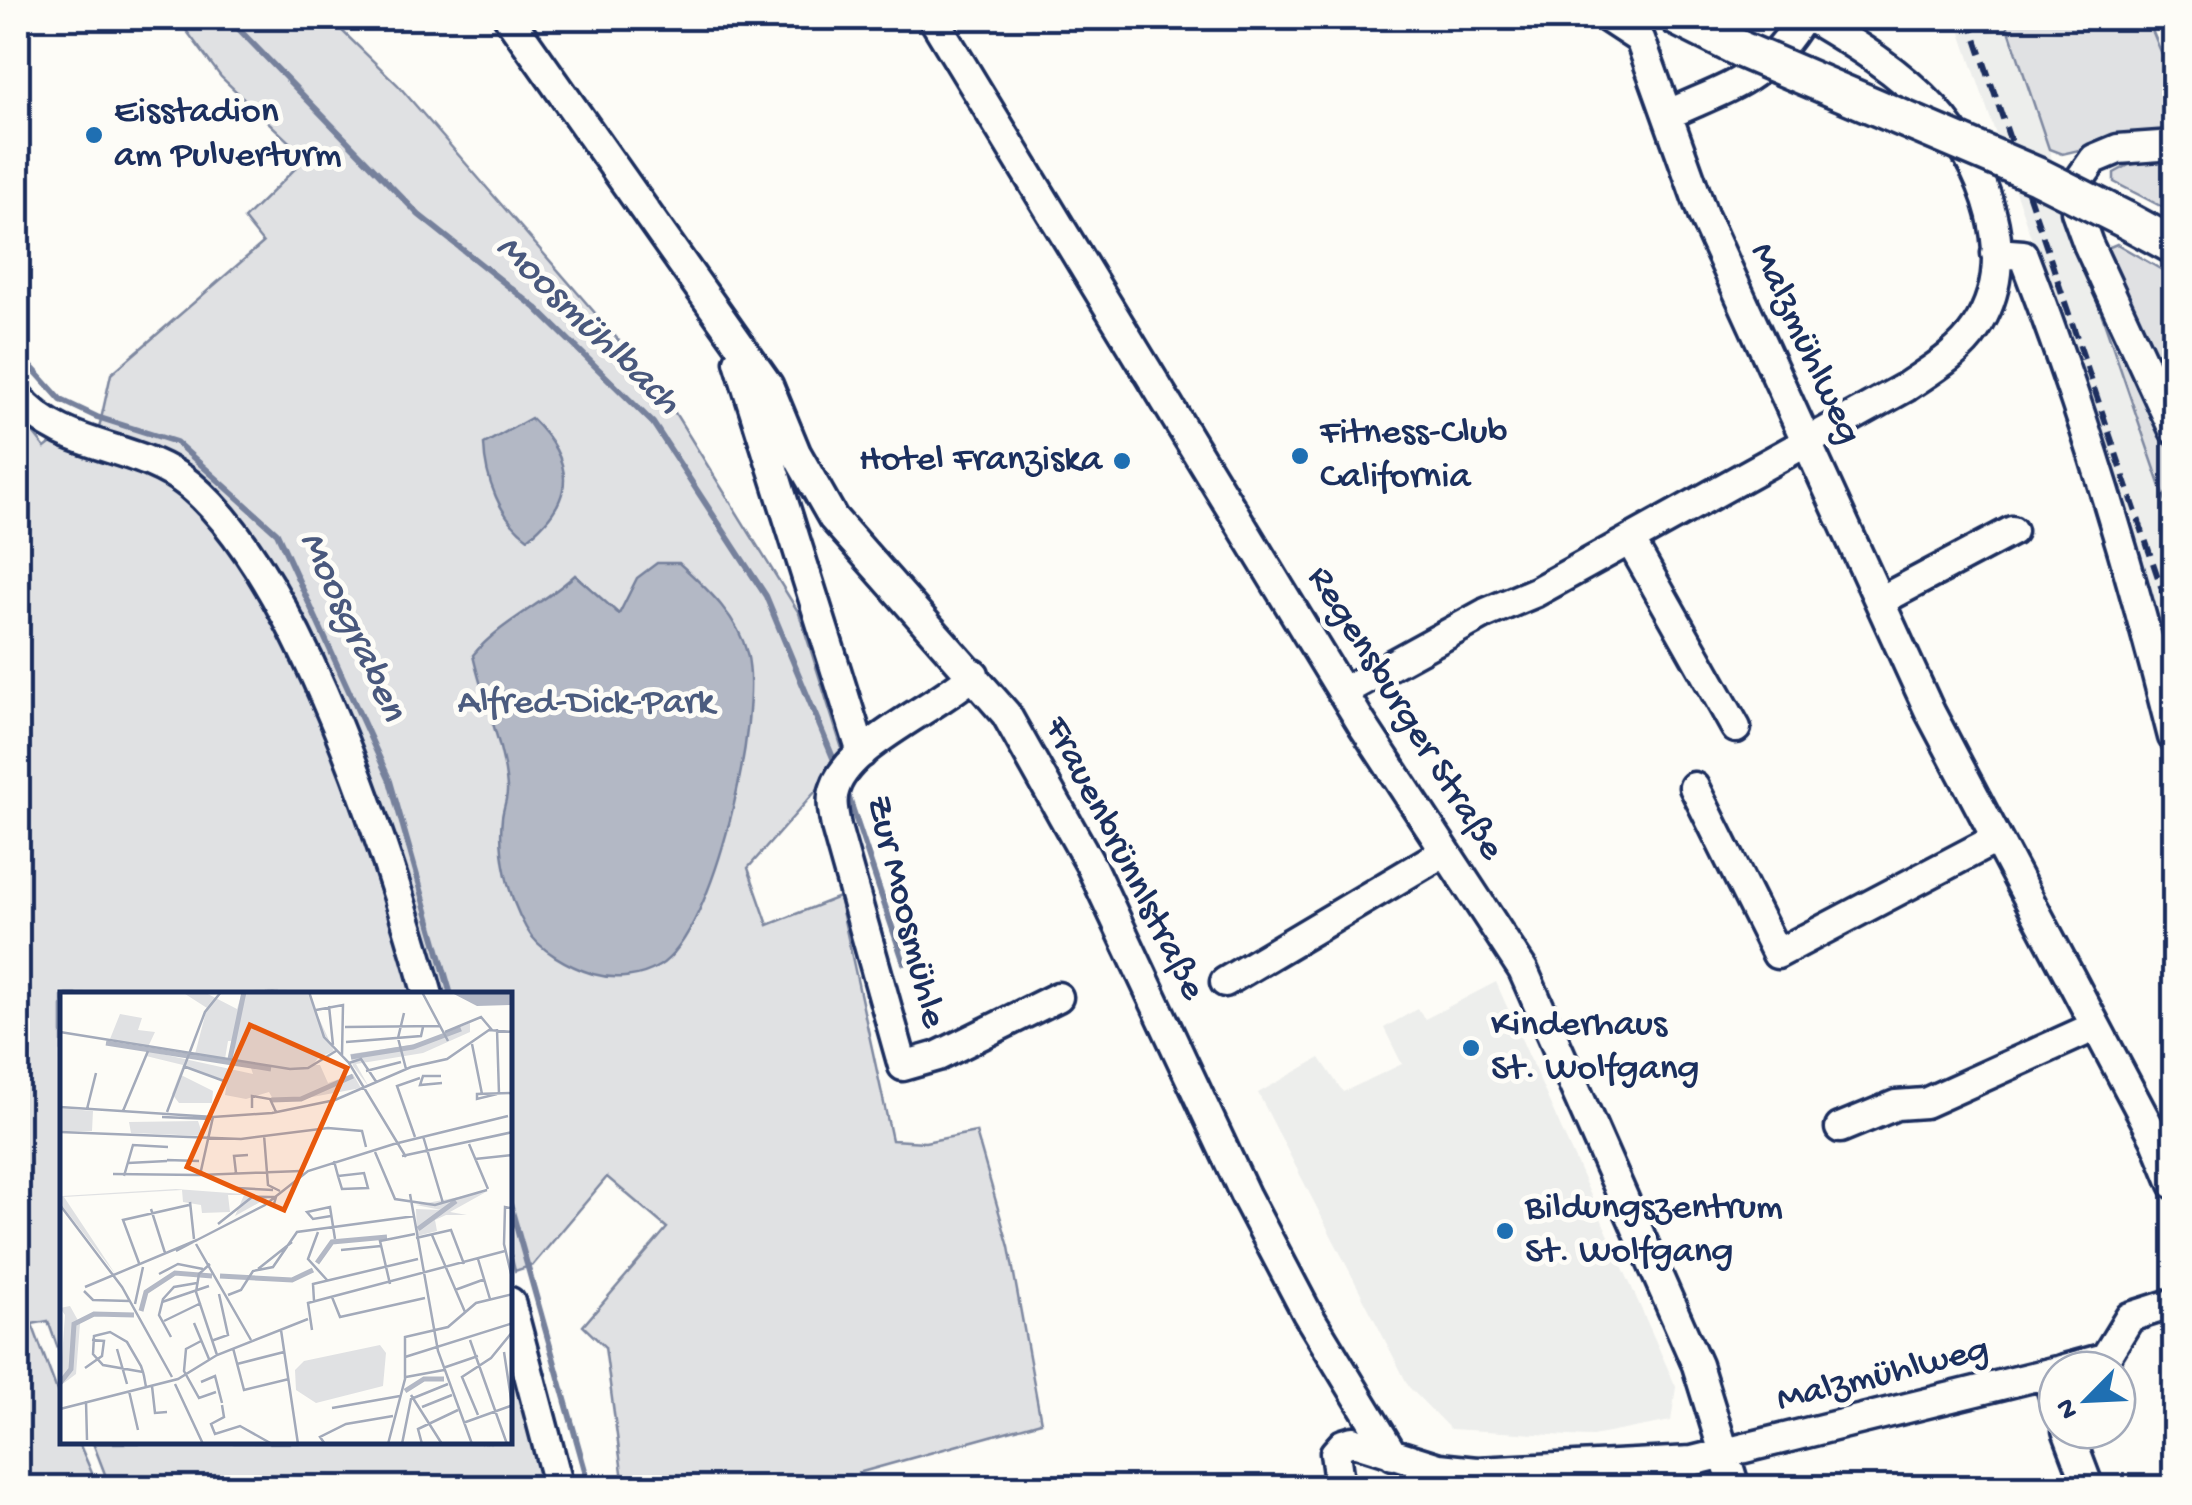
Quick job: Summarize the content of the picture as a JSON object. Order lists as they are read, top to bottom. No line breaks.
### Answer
{"streets":{"street":["Malzmühlweg","Regensburger Straße","Frauenbrünnlstraße","Zur Moosmühle"]},"crossings":[["Malzmühlweg","Regensburger Straße"],["Frauenbrünnlstraße","Zur Moosmühle"]],"water":["Moosmühlbach","Moosgraben"],"parks":["Alfred-Dick-Park"],"places":["Eisstadion am Pulverturm","Fitness-Club California","Hotel Franziska","Kinderhaus St. Wolfgang","Bildungszentrum St. Wolfgang"],"north":"bottom left"}
